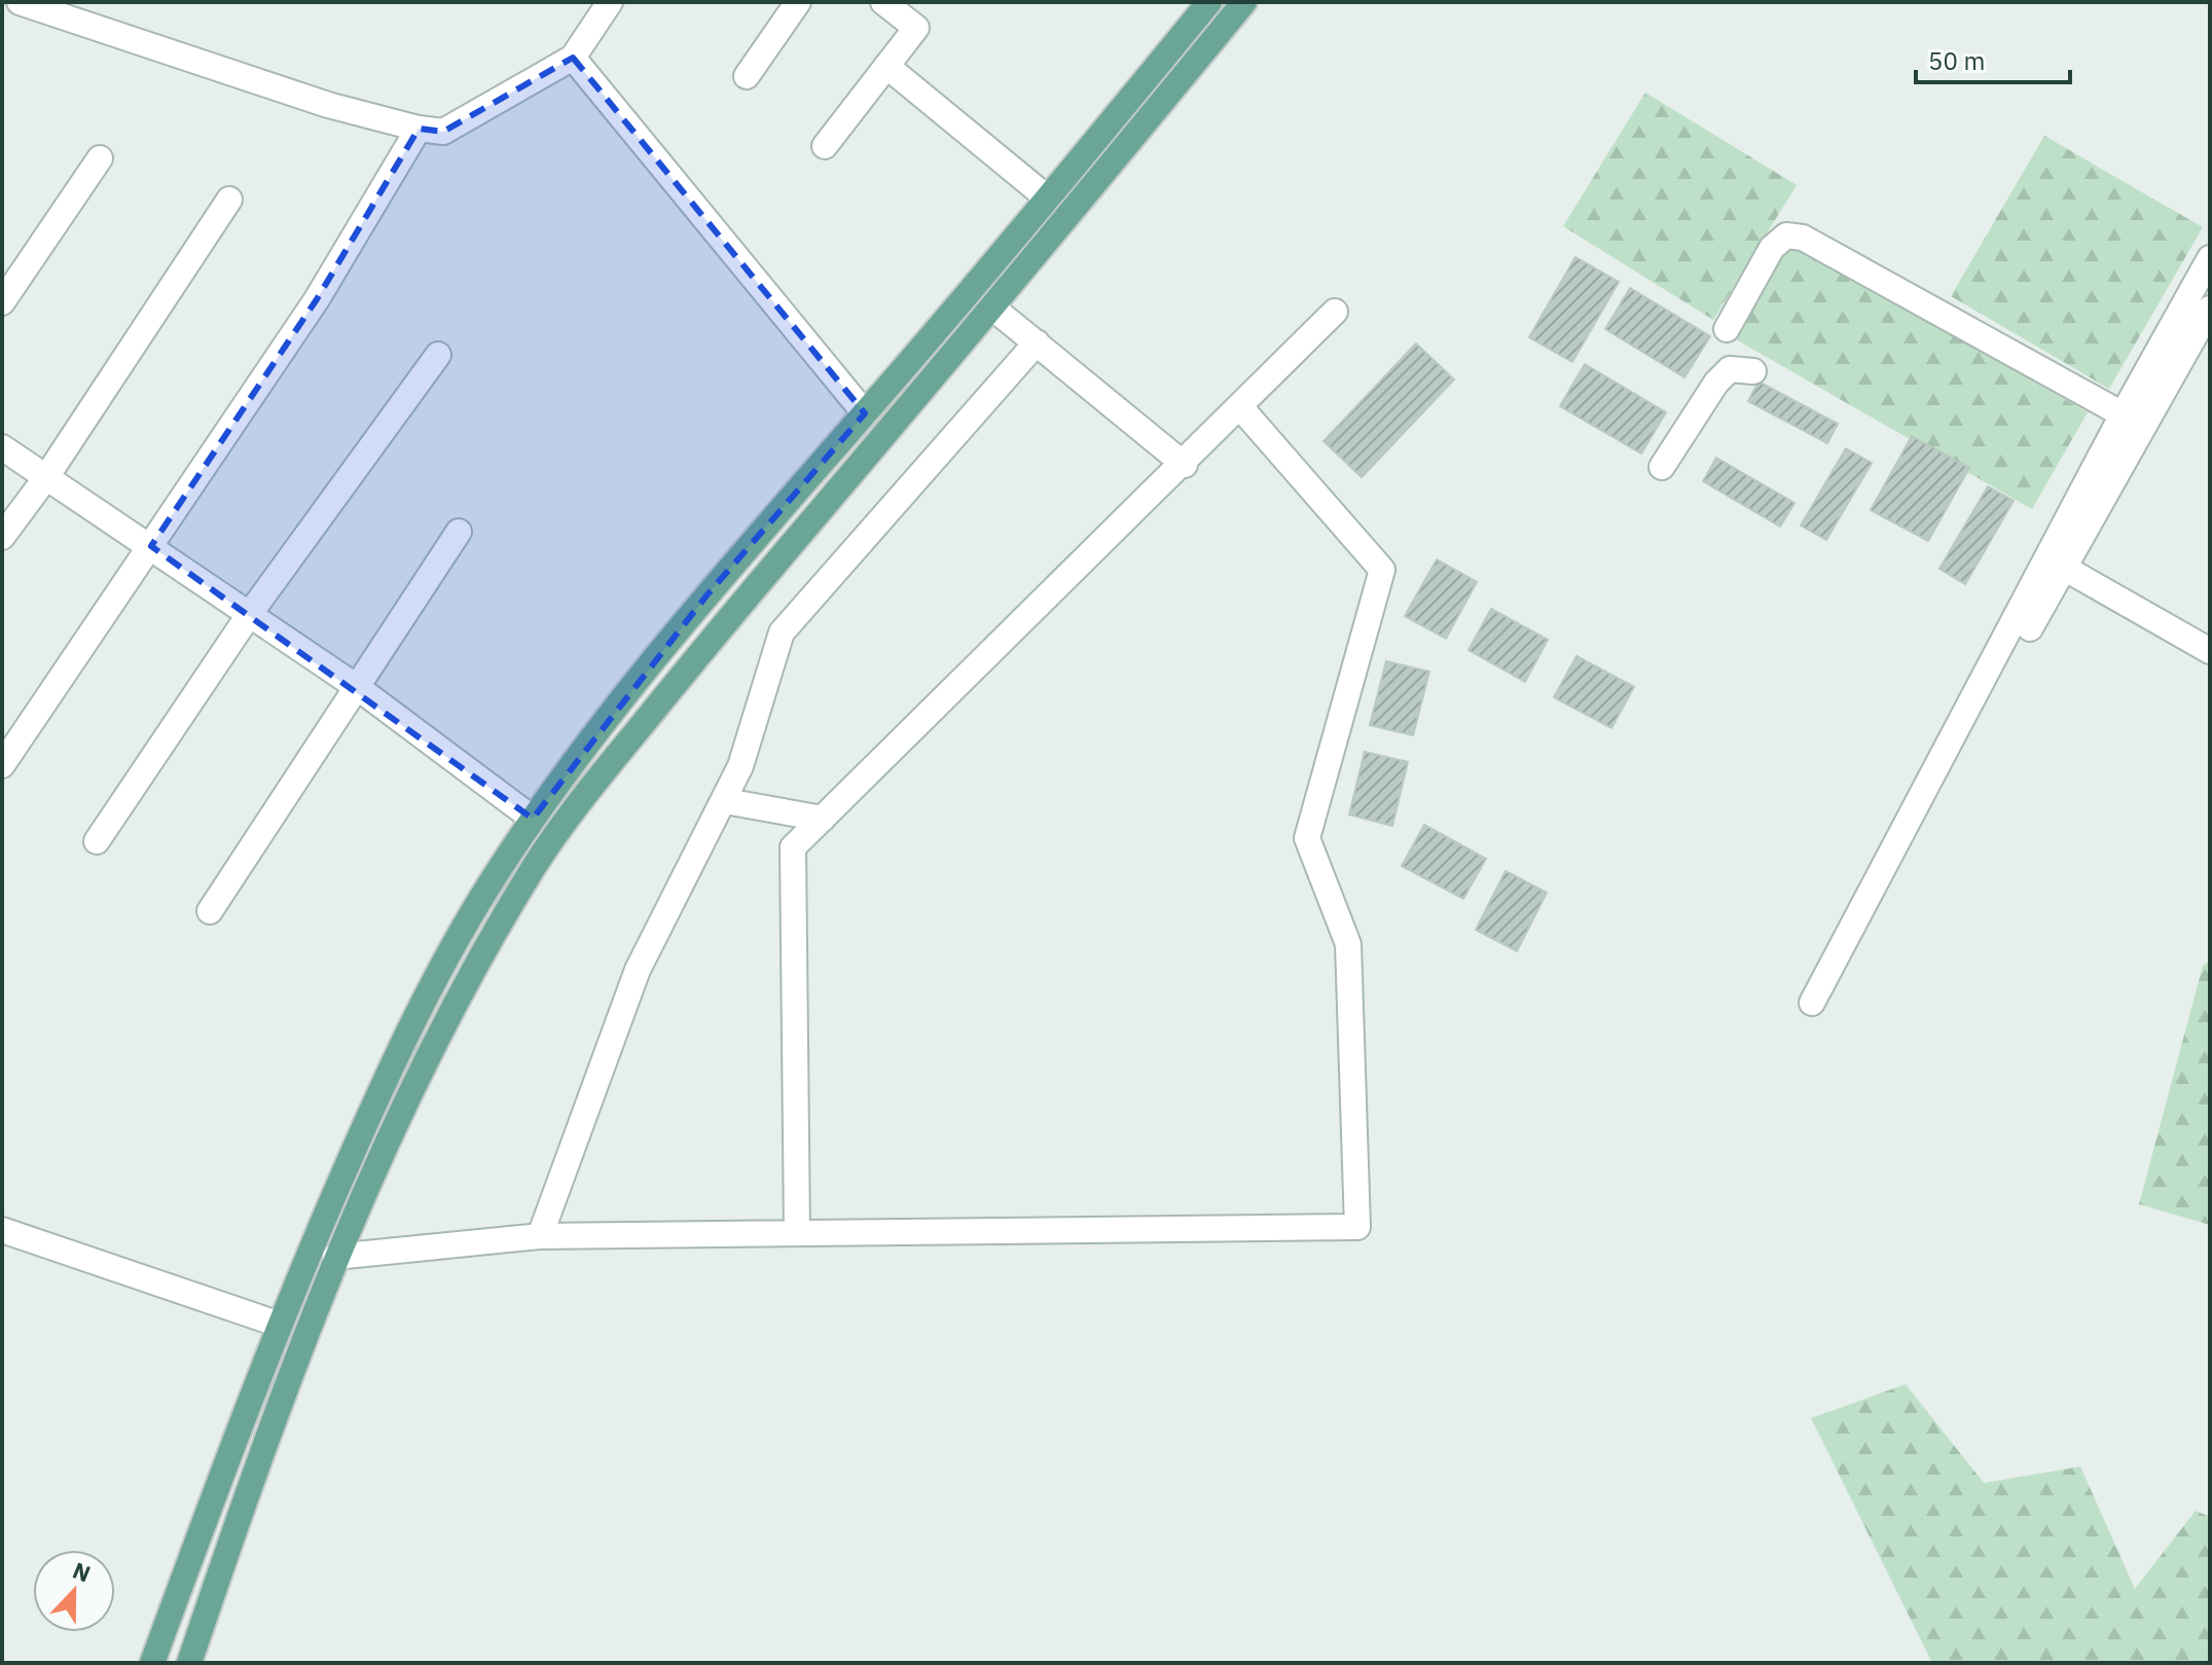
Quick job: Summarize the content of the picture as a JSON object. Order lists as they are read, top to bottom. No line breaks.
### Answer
{"scale_bar":"50 m","north":"top"}
